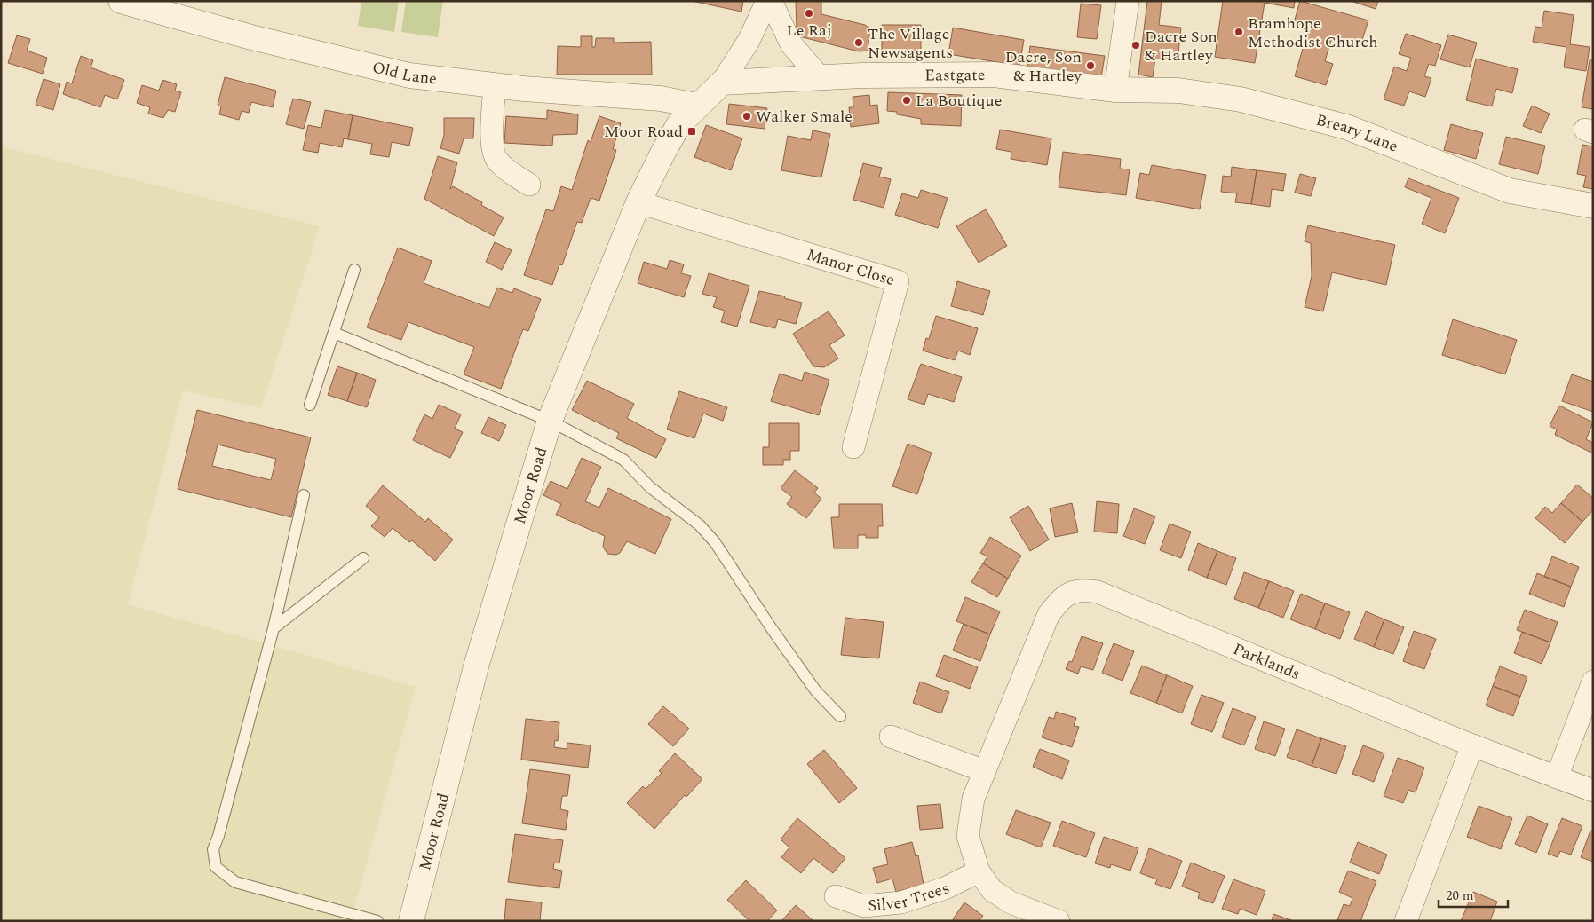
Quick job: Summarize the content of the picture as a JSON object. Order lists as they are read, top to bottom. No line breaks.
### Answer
{"streets":{"street":["Old Lane","Eastgate","Breary Lane","Manor Close","Moor Road","Parklands","Silver Trees"]},"crossings":[["Old Lane","Moor Road"],["Eastgate","Breary Lane"],["Eastgate","Moor Road"],["Manor Close","Moor Road"],["Parklands","Silver Trees"]],"places":{"other":["Le Raj","Bramhope Methodist Church","The Village Newsagents","Dacre Son & Hartley","Dacre, Son & Hartley","La Boutique","Walker Smale"],"transit":["Moor Road"]},"scale_bar":"20 m"}
